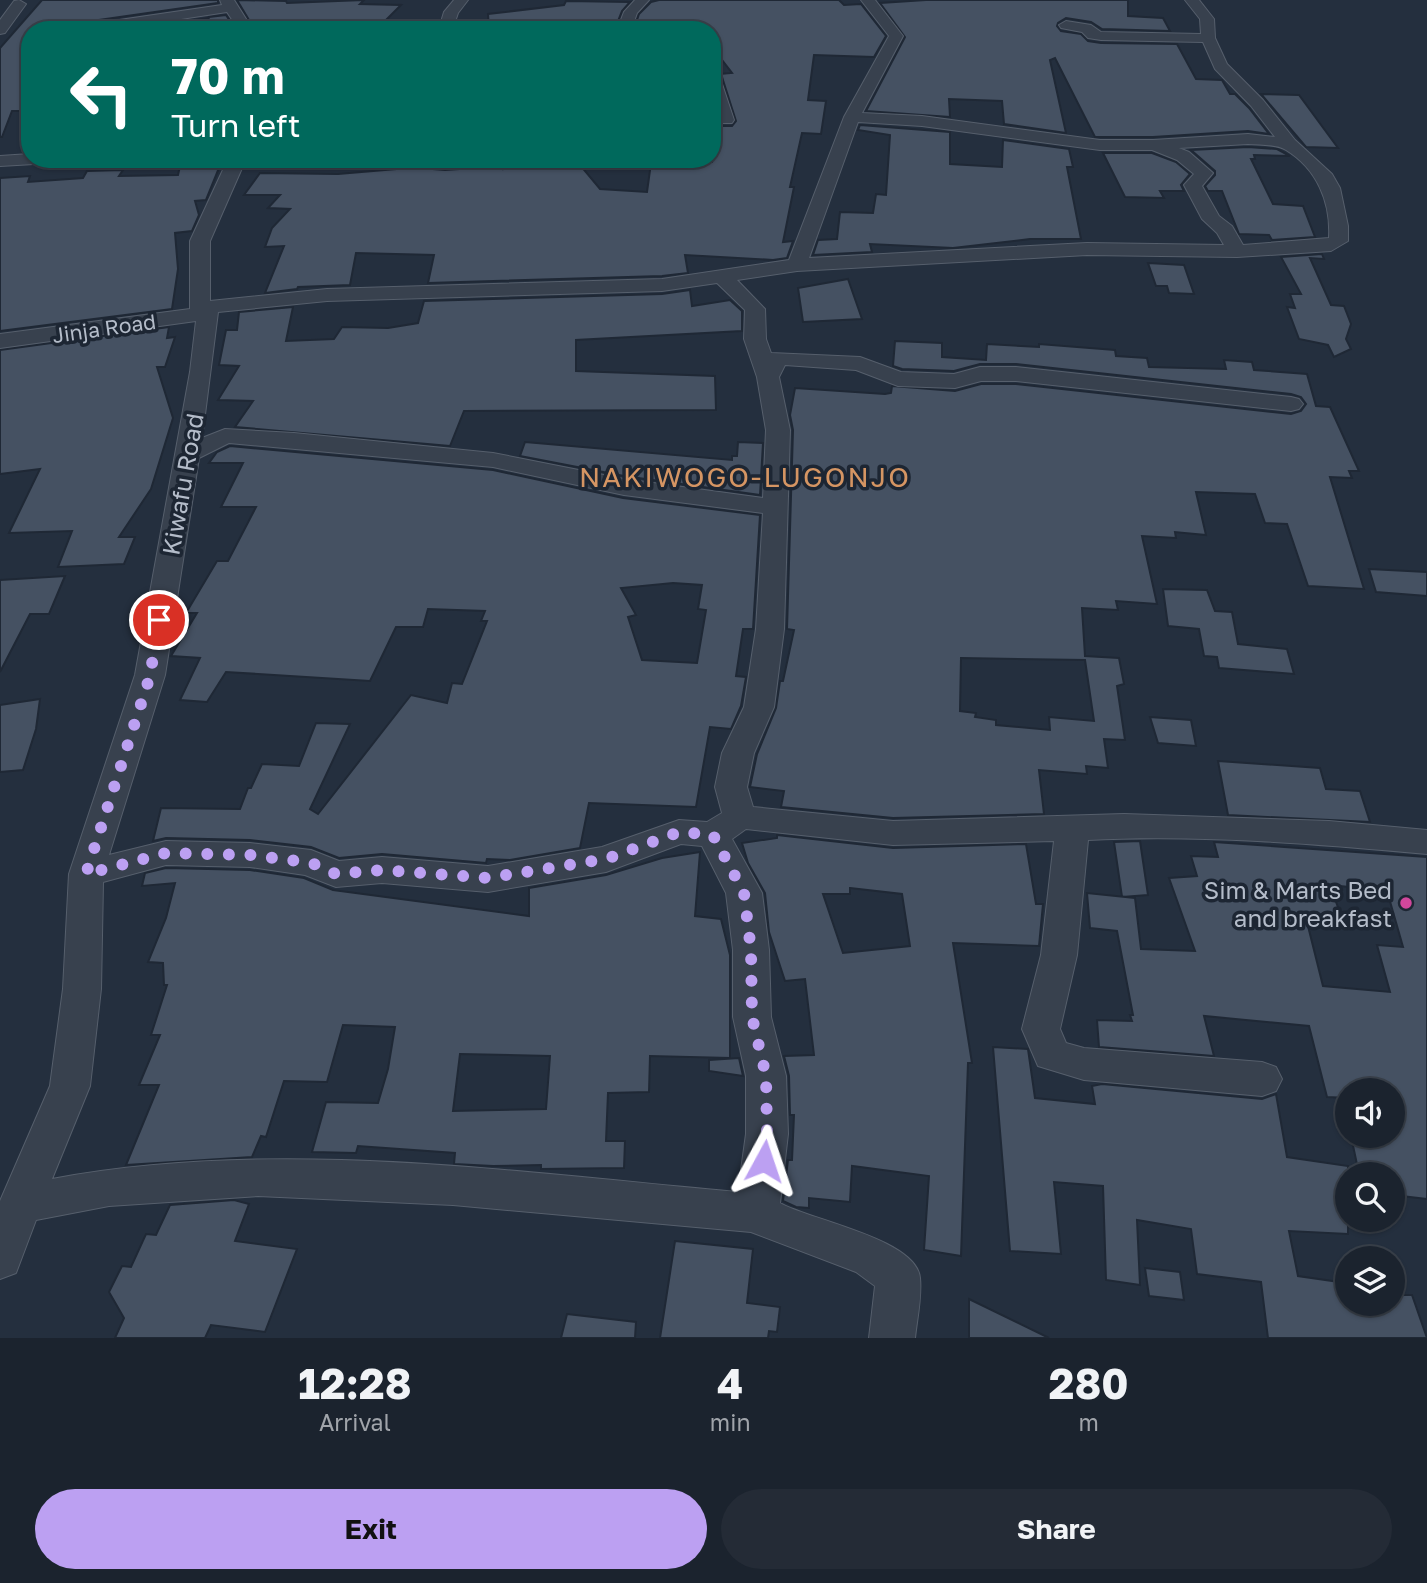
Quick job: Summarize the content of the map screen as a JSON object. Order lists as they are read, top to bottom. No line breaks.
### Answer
{"streets":{"street":["Jinja Road","Kiwafu Road"]},"crossings":[["Jinja Road","Kiwafu Road"]],"districts":["NAKIWOGO-LUGONJO"],"places":["Sim & Marts Bed and breakfast"],"page":{"turn":["70 m","Turn left"],"eta":["12:28","Arrival","4","min","280","m"],"buttons":["Exit","Share"]}}
